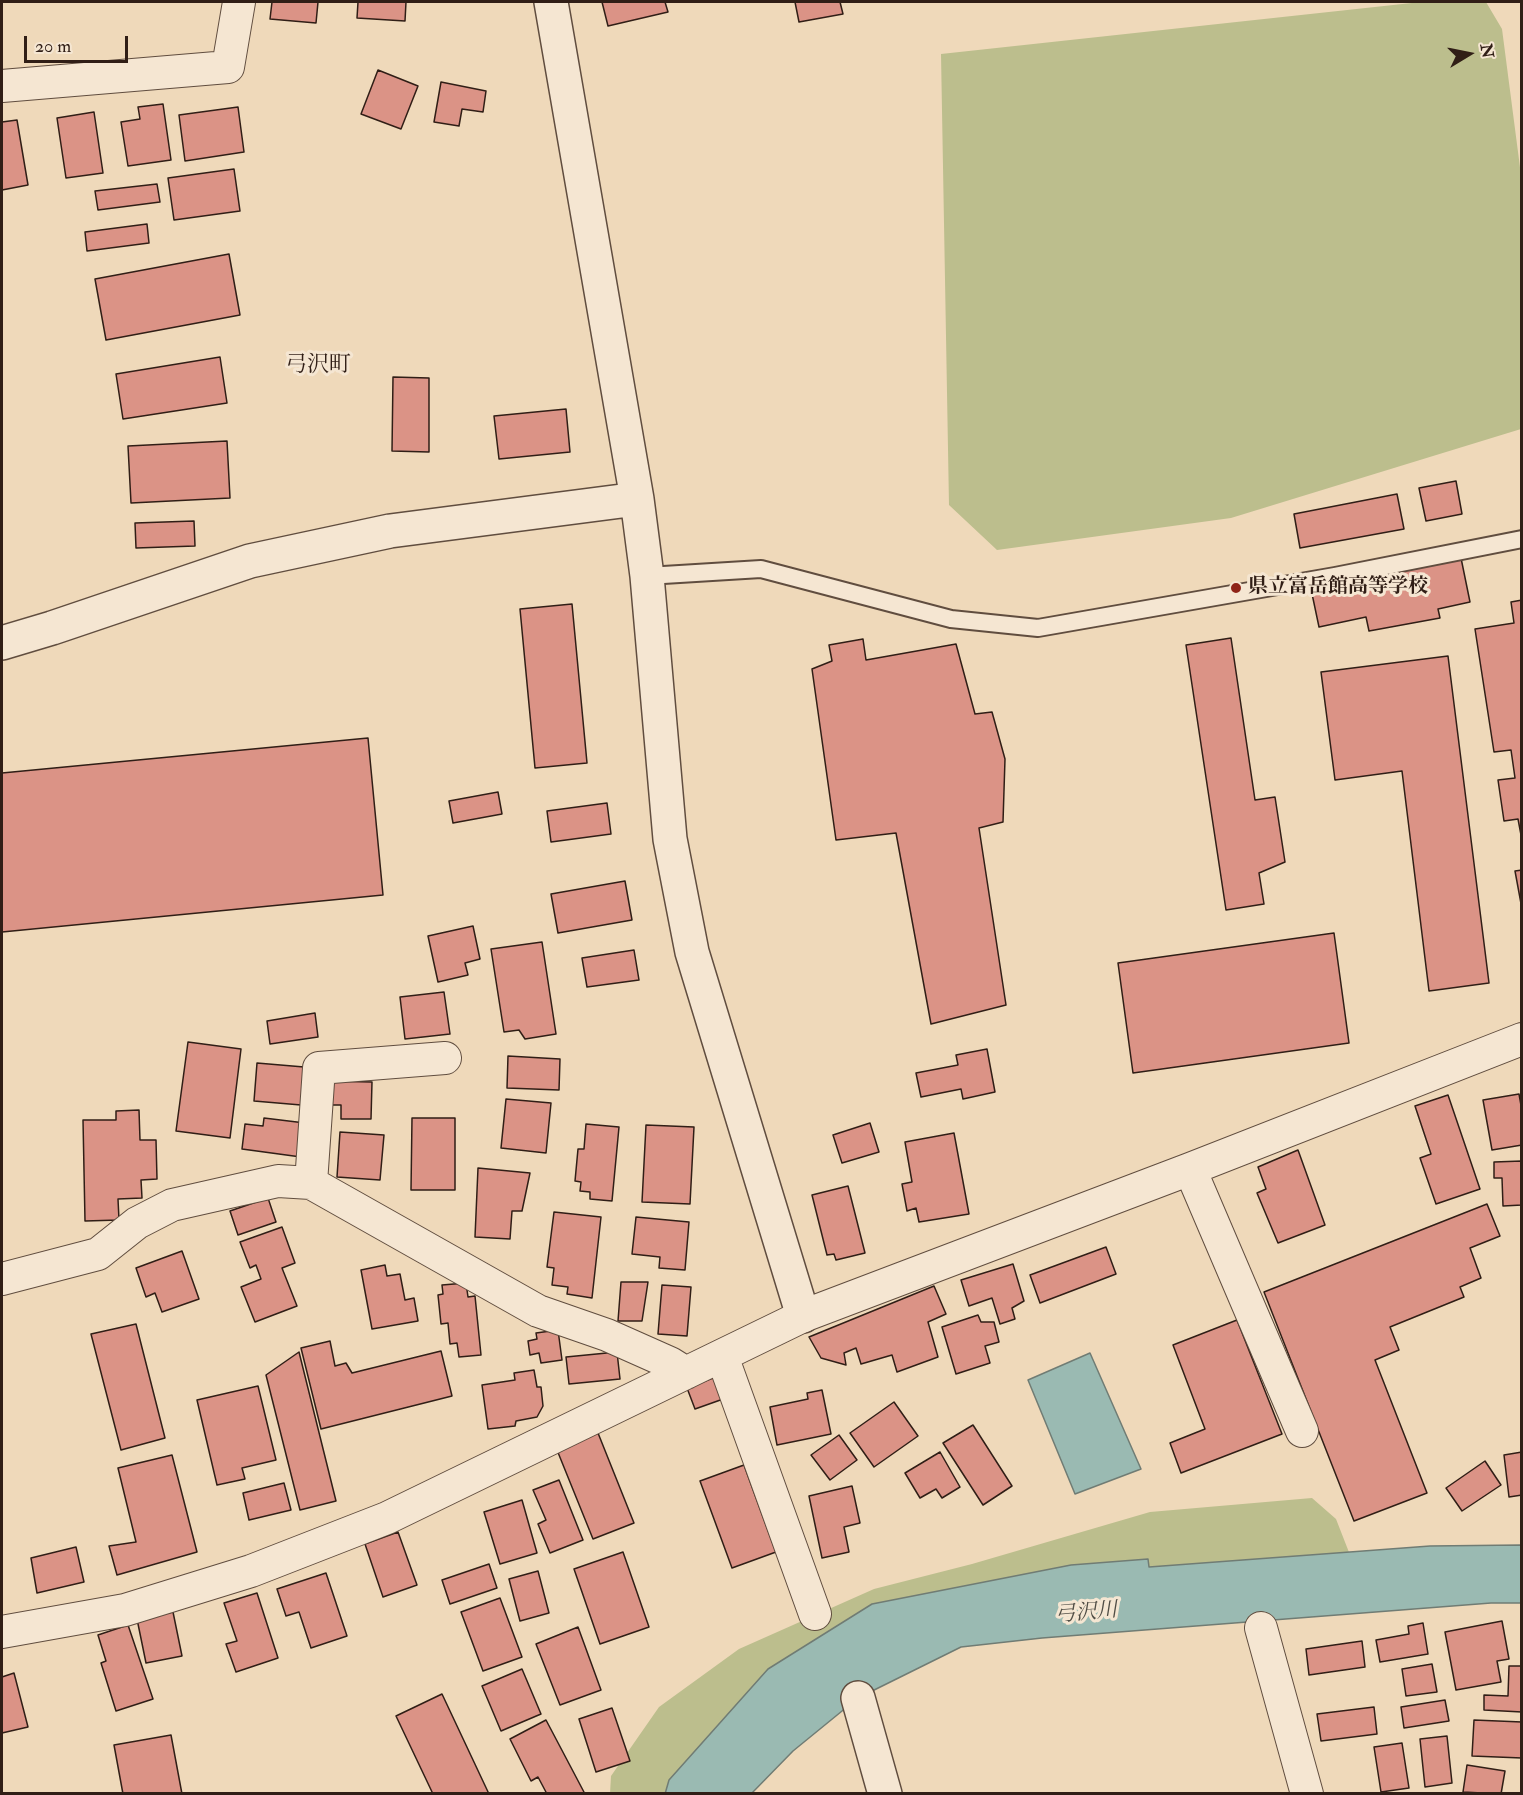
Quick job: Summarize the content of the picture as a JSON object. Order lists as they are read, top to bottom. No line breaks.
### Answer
{"districts":["弓沢町"],"water":["弓沢川"],"places":["県立富岳館高等学校"],"scale_bar":"20 m","north":"right"}
